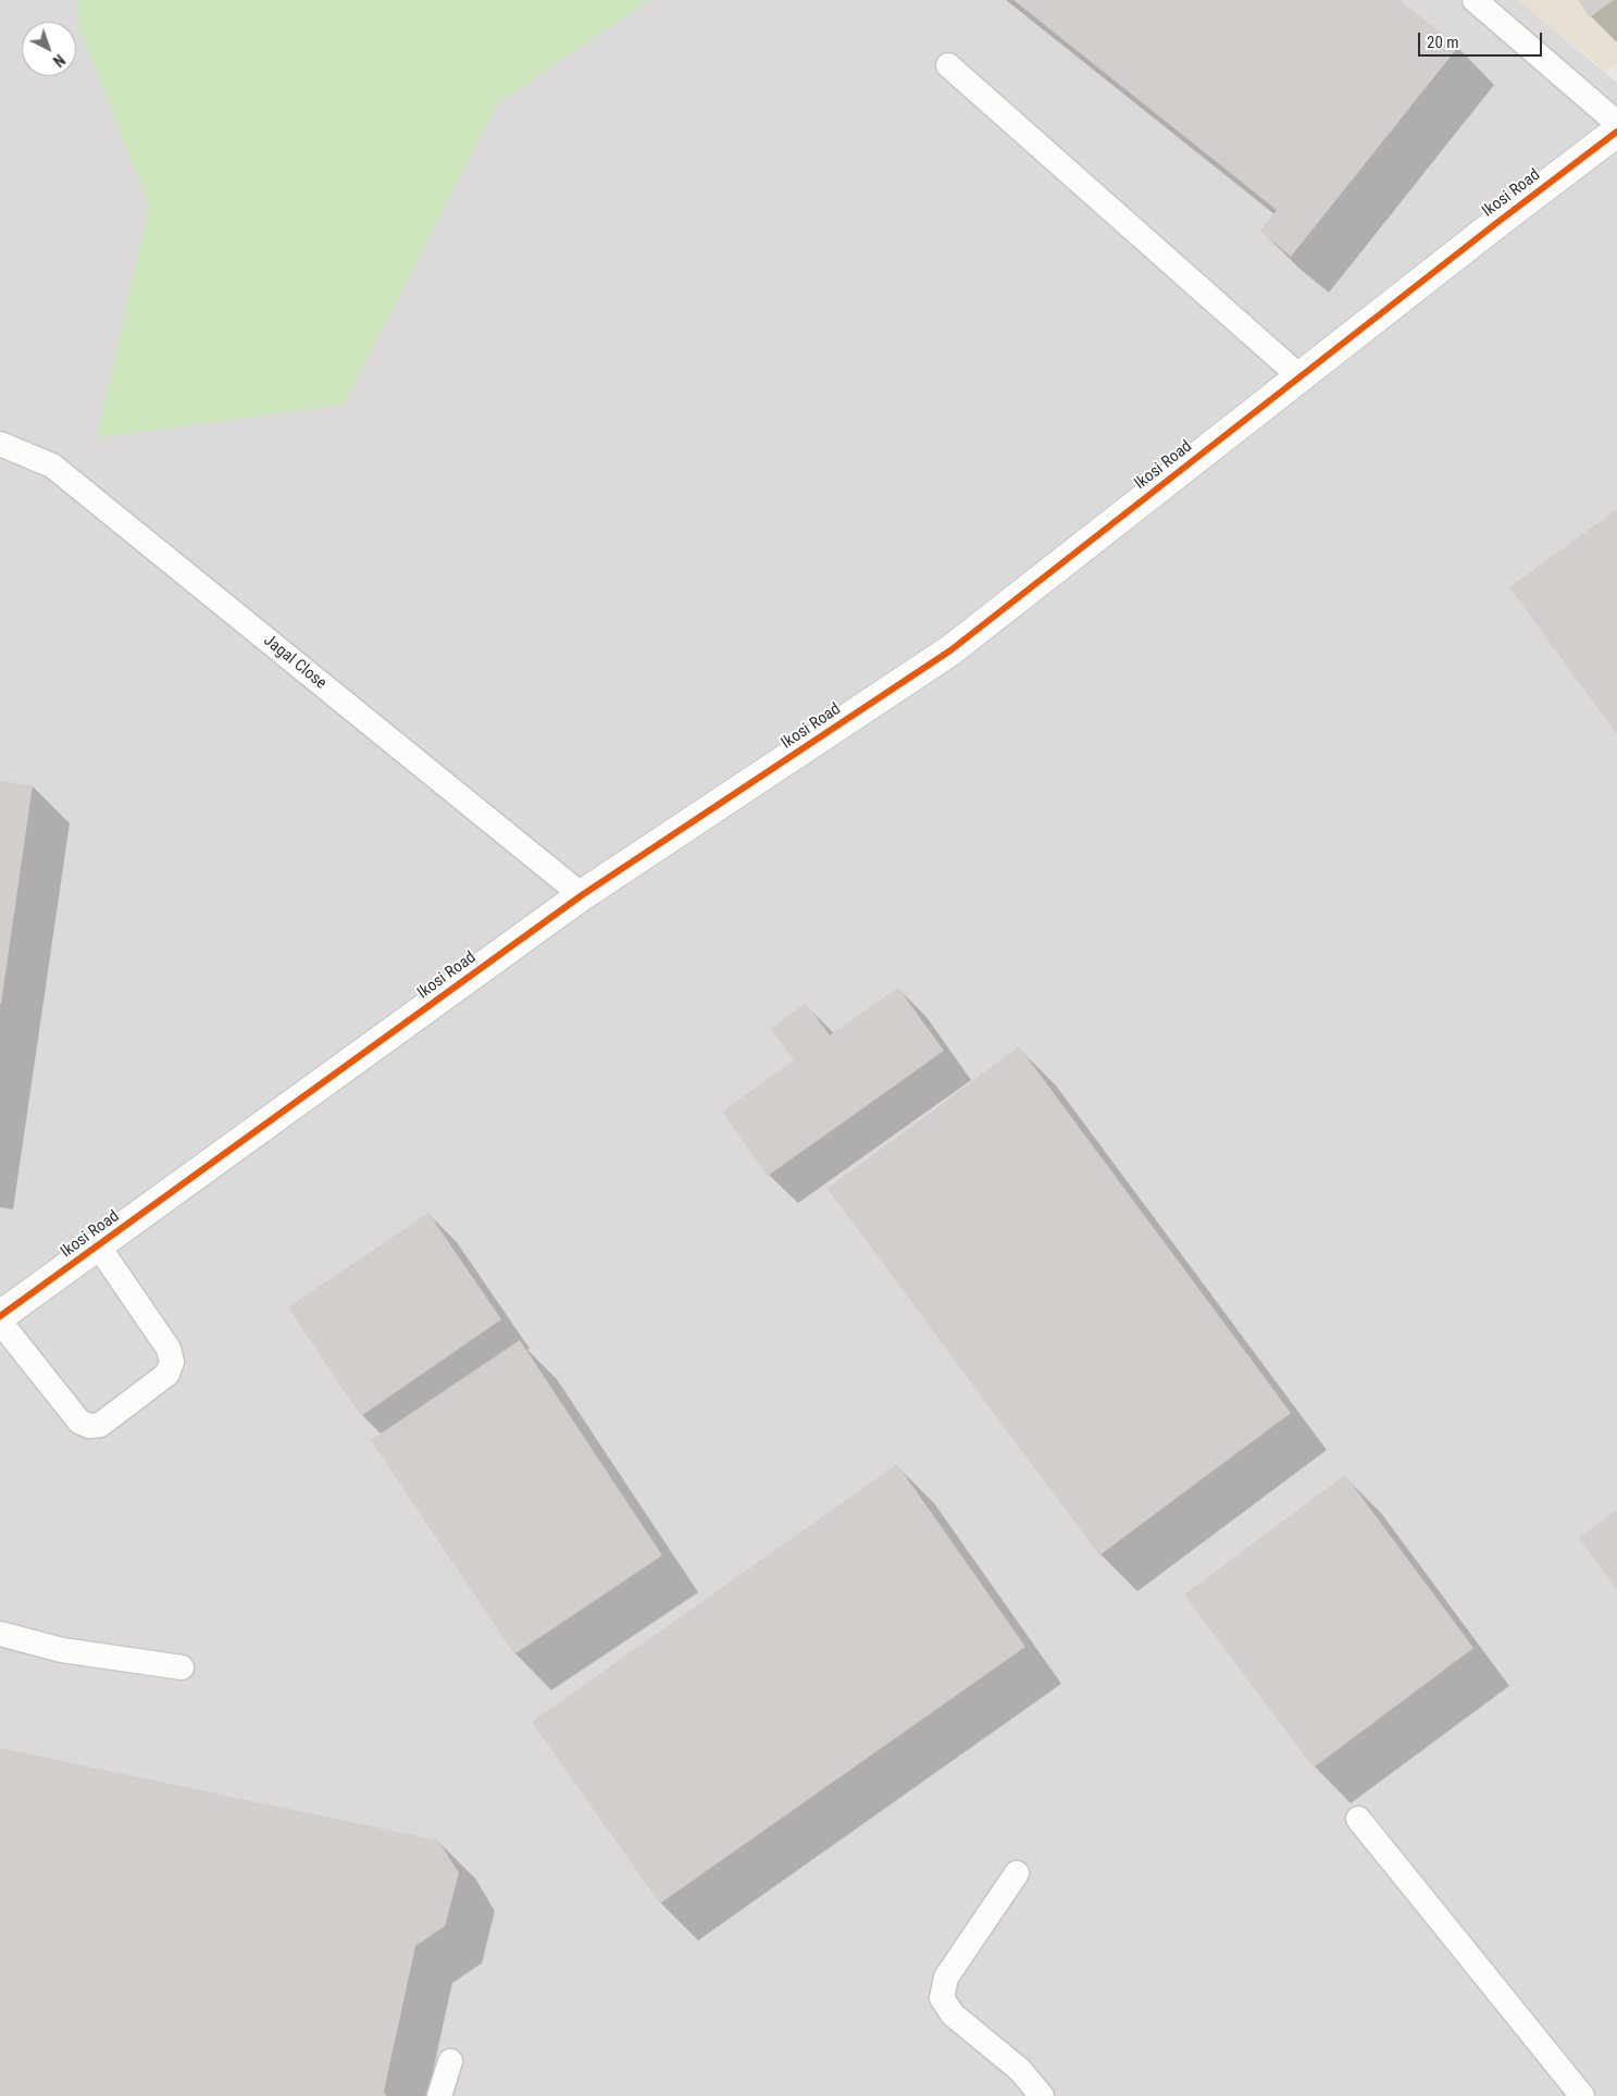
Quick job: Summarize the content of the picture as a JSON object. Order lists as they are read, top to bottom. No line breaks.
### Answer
{"streets":{"street":["Ikosi Road"],"lane":["Jagal Close"]},"crossings":[["Ikosi Road","Jagal Close"]],"scale_bar":"20 m","north":"bottom right"}
